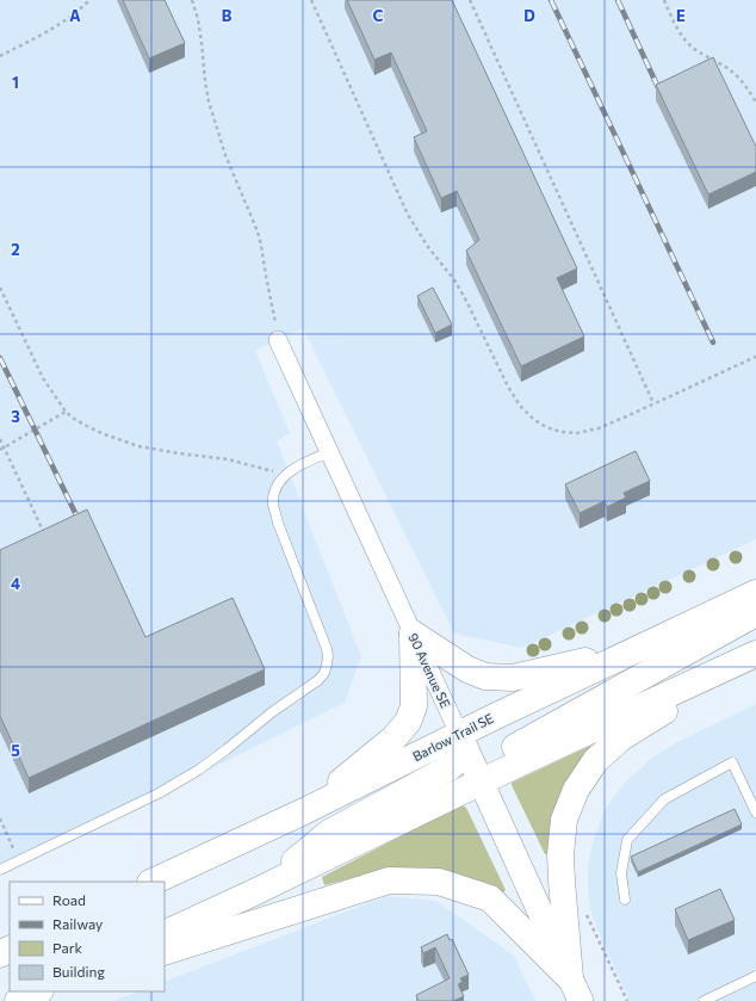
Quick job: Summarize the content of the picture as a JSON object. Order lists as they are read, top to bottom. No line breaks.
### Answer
{"streets":{"main road":["Barlow Trail SE"],"street":["90 Avenue SE"]},"crossings":[["90 Avenue SE","Barlow Trail SE"]],"legend":["Road","Railway","Park","Building"],"grid":{"columns":["A","B","C","D","E"],"rows":["1","2","3","4","5"]}}
